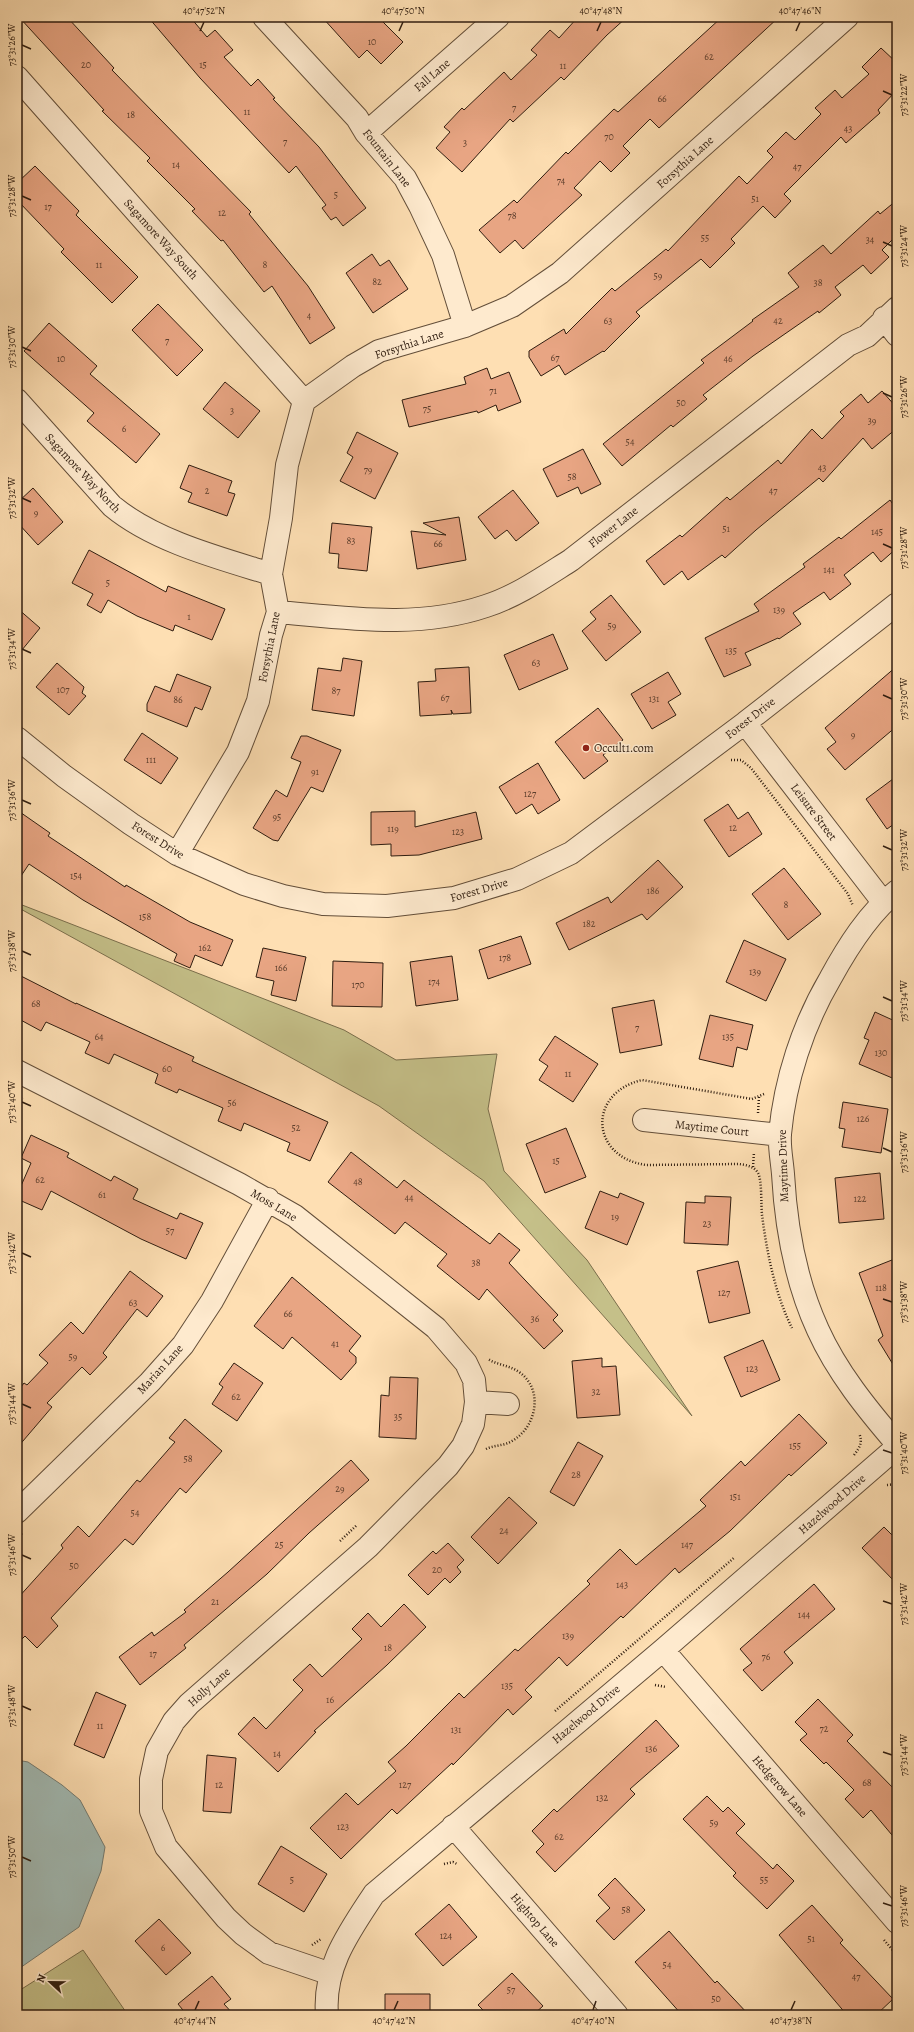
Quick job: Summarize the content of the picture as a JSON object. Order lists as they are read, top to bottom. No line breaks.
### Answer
{"streets":{"street":["Fall Lane","Fountain Lane","Forsythia Lane","Sagamore Way South","Sagamore Way North","Flower Lane","Forest Drive","Leisure Street","Maytime Court","Maytime Drive","Moss Lane","Marian Lane","Hazelwood Drive","Holly Lane","Hedgerow Lane","Hightop Lane"]},"crossings":[["Fall Lane","Fountain Lane"],["Fountain Lane","Forsythia Lane"],["Forsythia Lane","Sagamore Way South"],["Forsythia Lane","Sagamore Way North"],["Forsythia Lane","Flower Lane"],["Forsythia Lane","Forest Drive"],["Forest Drive","Leisure Street"],["Leisure Street","Maytime Drive"],["Maytime Court","Maytime Drive"],["Moss Lane","Marian Lane"],["Moss Lane","Holly Lane"],["Hazelwood Drive","Holly Lane"],["Hazelwood Drive","Hedgerow Lane"],["Hazelwood Drive","Hightop Lane"]],"places":["Occult1.com"],"house_numbers":["10","62","20","15","11","66","7","11","18","43","70","7","3","14","47","74","5","51","17","12","78","55","34","11","8","59","82","38","4","63","42","7","67","10","46","71","50","75","3","39","6","54","43","79","58","2","47","9","51","145","83","66","141","5","139","1","59","135","63","107","87","67","131","86","9","111","91","127","95","12","119","123","154","186","8","158","182","162","178","166","139","174","170","68","7","64","135","130","60","11","56","126","52","15","62","48","61","44","122","19","23","57","38","118","127","63","66","36","41","59","123","32","62","35","155","58","28","29","151","54","24","25","147","50","20","143","21","144","139","18","17","76","135","16","11","72","131","136","14","68","12","127","132","59","123","62","5","55","58","124","51","6","54","47","57","50"],"north":"left","coordinates":["40°47'52\"N","40°47'50\"N","40°47'48\"N","40°47'46\"N","73°31'26\"W","73°31'22\"W","73°31'28\"W","73°31'24\"W","73°31'30\"W","73°31'32\"W","73°31'34\"W","73°31'36\"W","73°31'38\"W","73°31'40\"W","73°31'42\"W","73°31'44\"W","73°31'46\"W","73°31'48\"W","73°31'50\"W","40°47'44\"N","40°47'42\"N","40°47'40\"N","40°47'38\"N"]}
